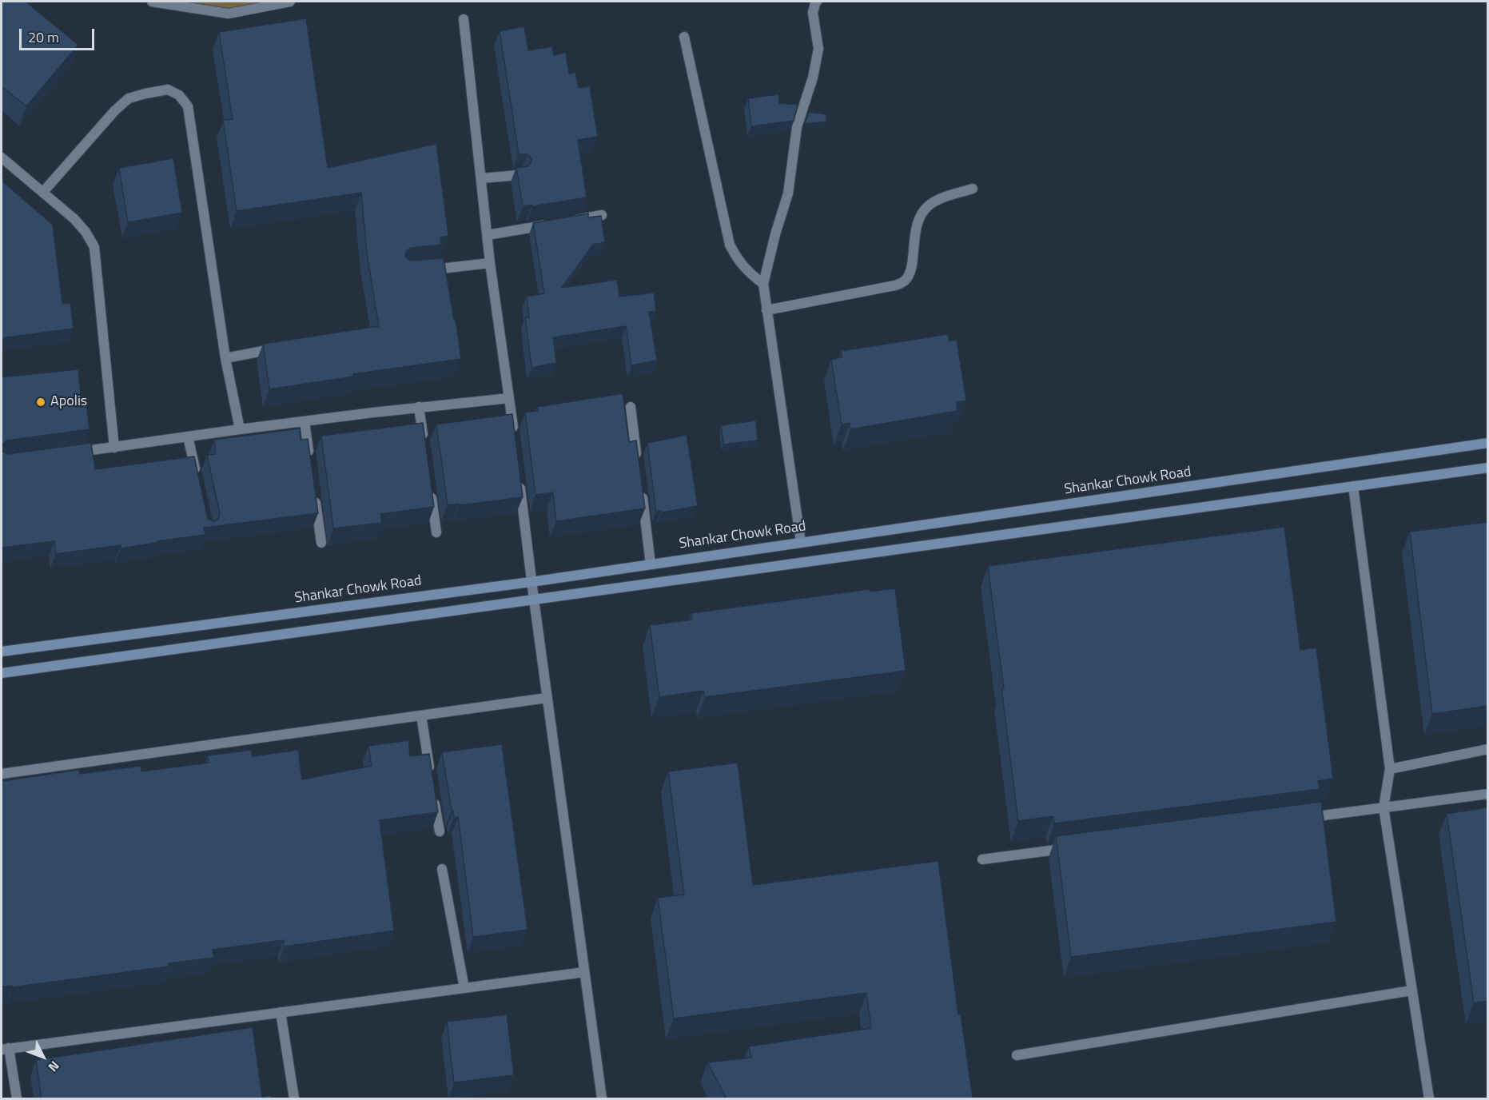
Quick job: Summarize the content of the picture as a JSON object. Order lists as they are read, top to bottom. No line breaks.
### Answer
{"streets":{"main road":["Shankar Chowk Road"]},"places":["Apolis"],"scale_bar":"20 m","north":"bottom right"}
